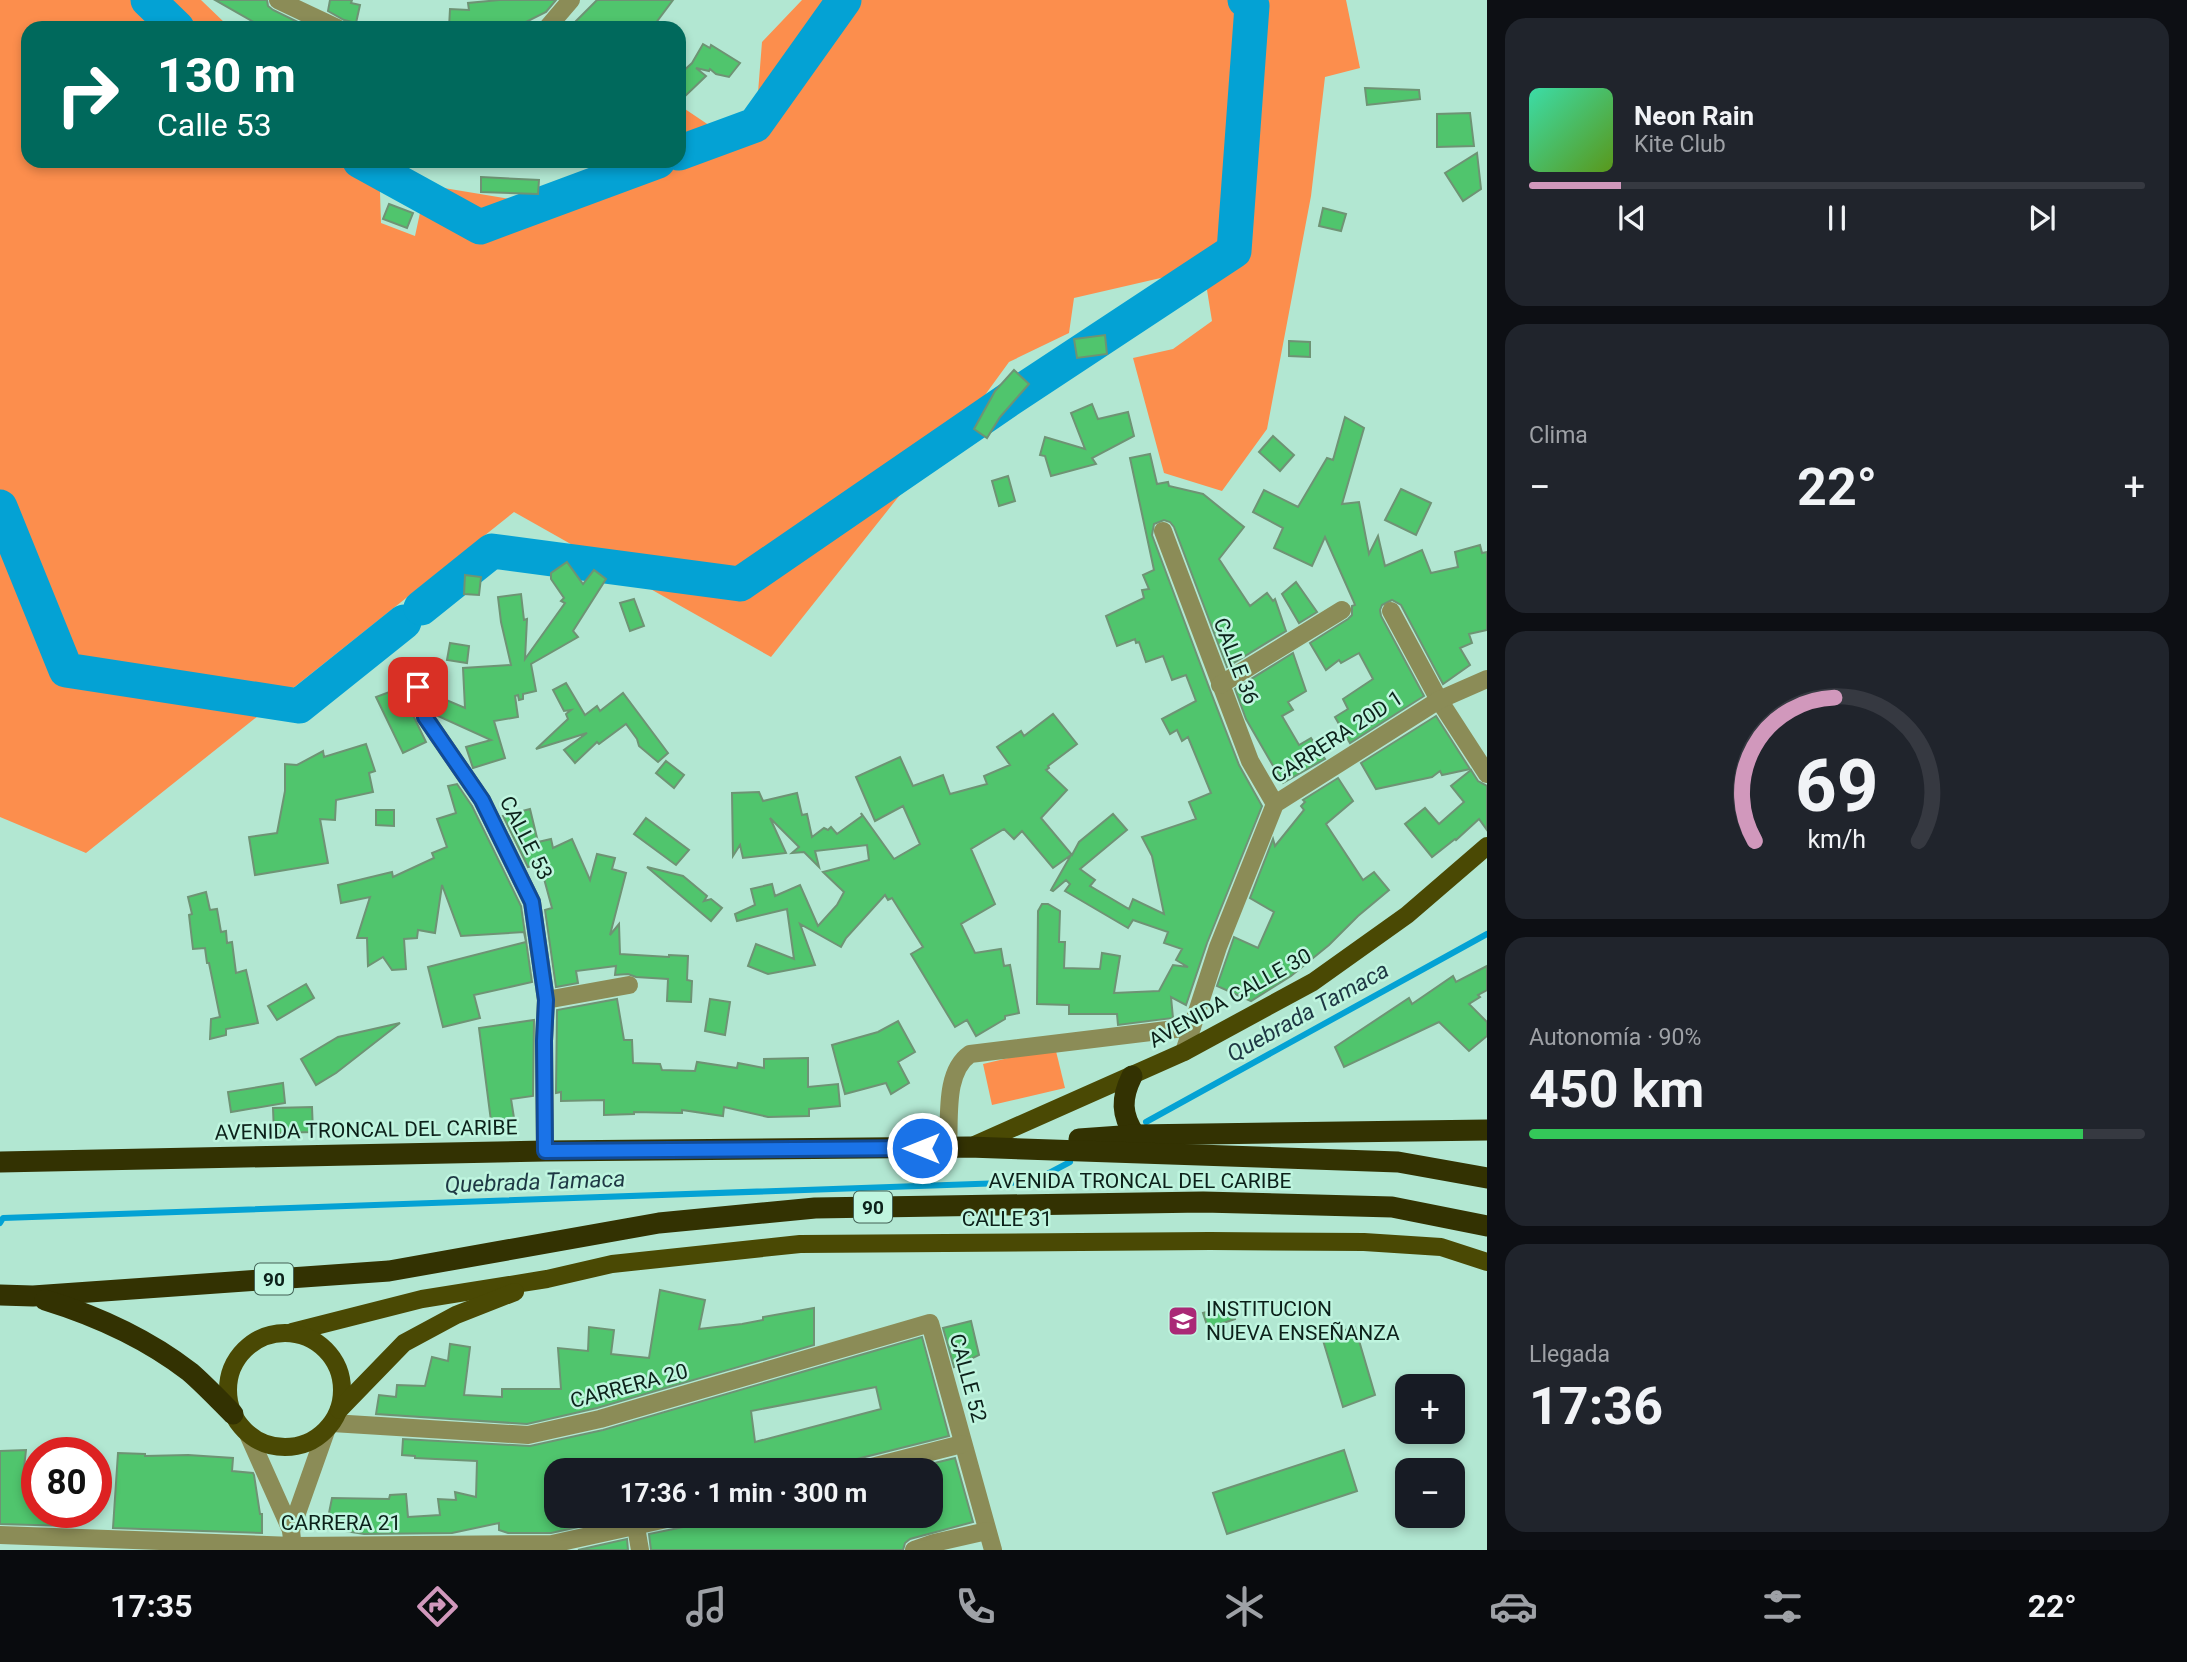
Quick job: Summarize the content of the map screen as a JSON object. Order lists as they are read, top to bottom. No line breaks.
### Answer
{"streets":{"highway":["AVENIDA TRONCAL DEL CARIBE","90"],"main road":["AVENIDA CALLE 30","CALLE 31"],"street":["CALLE 36","CARRERA 20D 1","CALLE 53","CALLE 52","CARRERA 20","CARRERA 21"]},"crossings":[["CALLE 36","CARRERA 20D 1"],["CARRERA 20D 1","AVENIDA CALLE 30"],["CALLE 53","AVENIDA TRONCAL DEL CARIBE"],["AVENIDA CALLE 30","AVENIDA TRONCAL DEL CARIBE"],["CALLE 52","CARRERA 20"]],"water":["Quebrada Tamaca"],"places":{"school or university":["INSTITUCION NUEVA ENSEÑANZA"]},"page":{"turn":["130 m","Calle 53"],"song":["Neon Rain","Kite Club"],"tile":["Clima",["Autonomía · 90%","450 km"],["Llegada","17:36"]],"heat":["−","22°","+"],"map_buttons":["+","−"],"limit":"80","trip":"17:36 · 1 min · 300 m","tabs":["17:35","22°"],"gauge":["69","km/h"]}}
